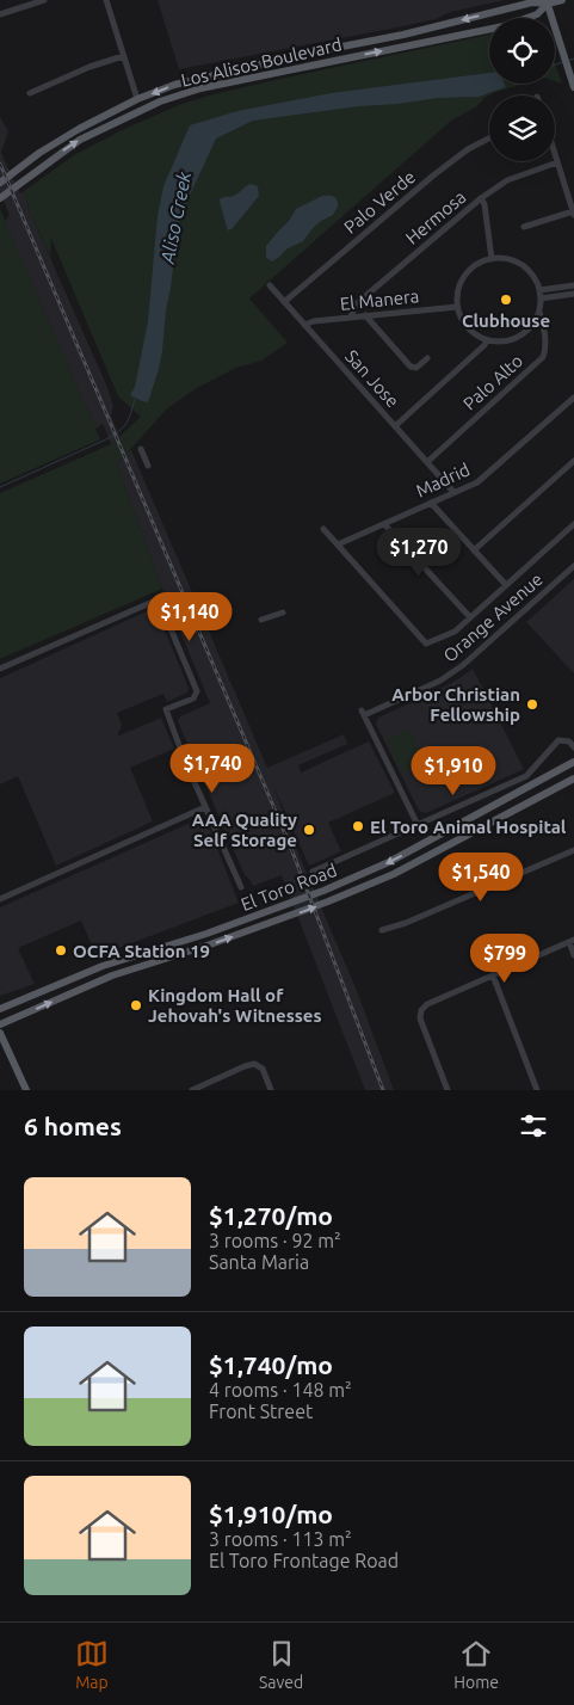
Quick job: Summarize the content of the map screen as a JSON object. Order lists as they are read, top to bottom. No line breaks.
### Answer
{"streets":{"main road":["Los Alisos Boulevard","El Toro Road"],"street":["Palo Verde","Hermosa","El Manera","San Jose","Palo Alto","Madrid","Orange Avenue"]},"crossings":[["Palo Verde","San Jose"],["Hermosa","El Manera"],["El Manera","San Jose"],["El Manera","Palo Alto"],["San Jose","Palo Alto"],["San Jose","Madrid"]],"water":["Aliso Creek"],"places":["Clubhouse","Arbor Christian Fellowship","El Toro Animal Hospital","AAA Quality Self Storage","OCFA Station 19","Kingdom Hall of Jehovah's Witnesses"],"page":{"price":["$1,270","$1,140","$1,740","$1,910","$1,540","$799"],"heading":"6 homes","list":[{"name":"$1,270/mo","note":"3 rooms · 92 m² · Santa Maria"},{"name":"$1,740/mo","note":"4 rooms · 148 m² · Front Street"},{"name":"$1,910/mo","note":"3 rooms · 113 m² · El Toro Frontage Road"}],"tabs":["Map","Saved","Home"]}}
